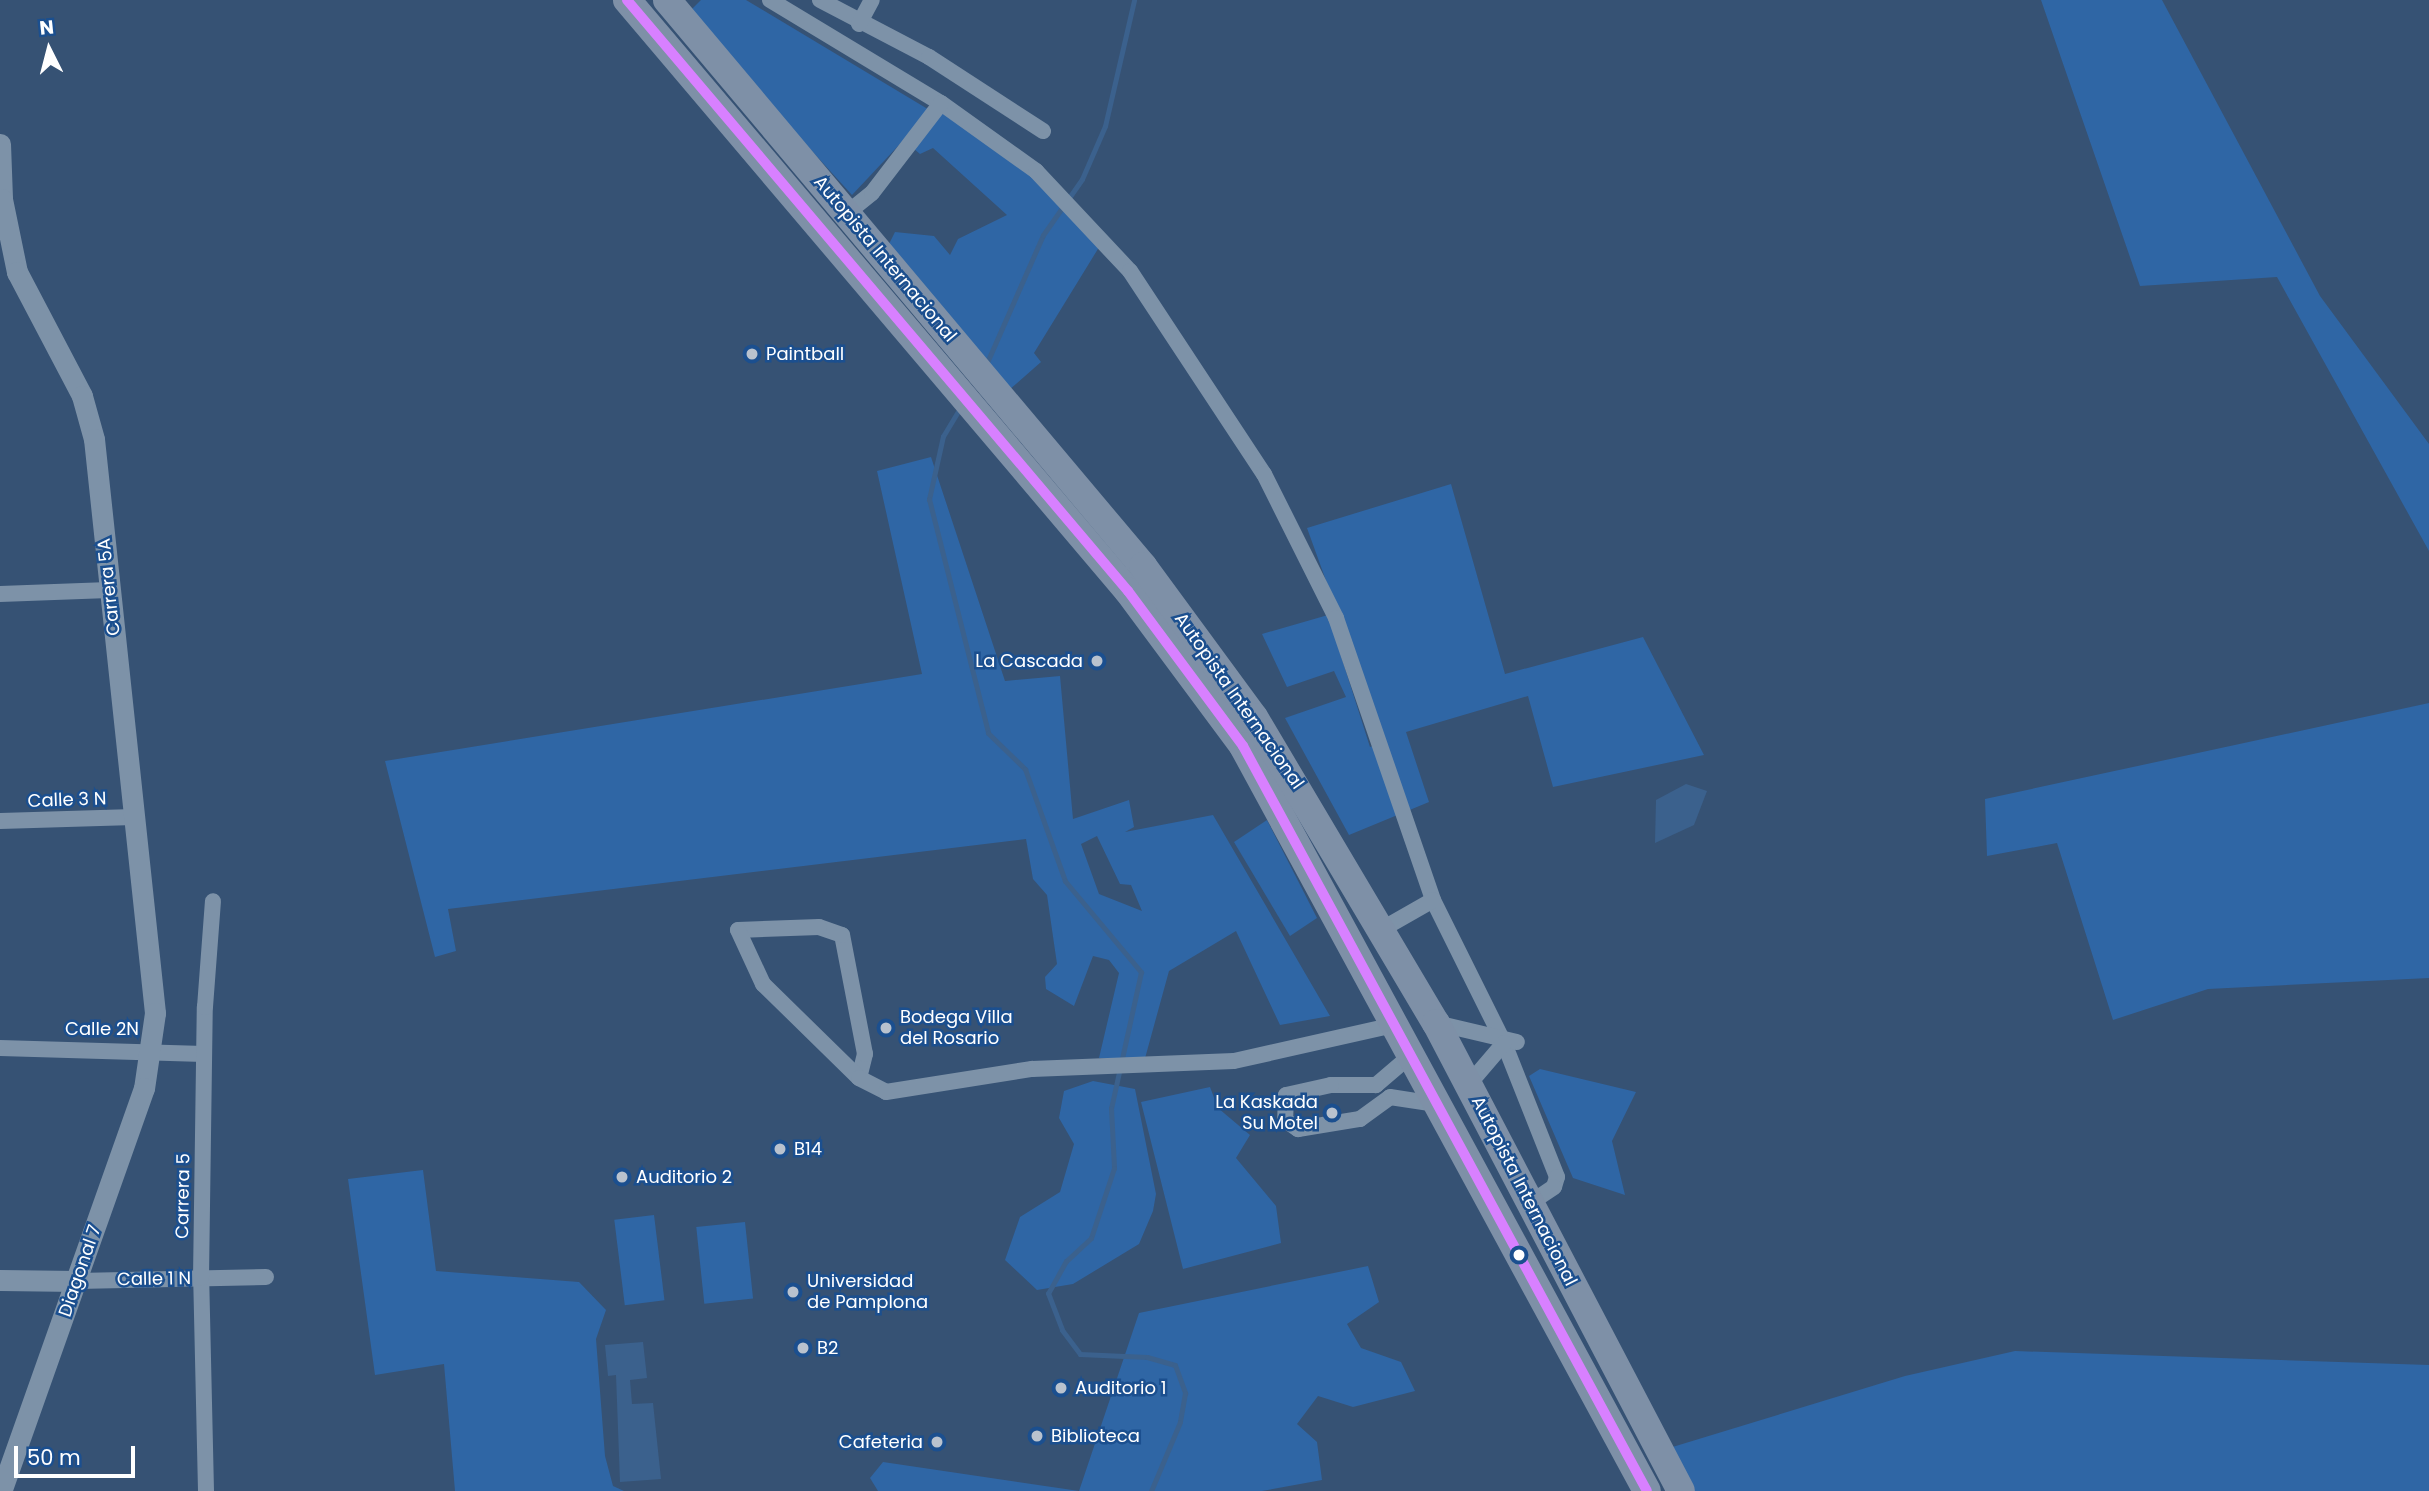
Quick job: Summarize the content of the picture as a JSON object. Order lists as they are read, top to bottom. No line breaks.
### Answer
{"streets":{"highway":["Autopista Internacional"],"street":["Carrera 5A","Calle 3 N","Calle 2N","Carrera 5","Diagonal 7","Calle 1 N"]},"crossings":[["Carrera 5A","Calle 3 N"],["Carrera 5A","Calle 2N"],["Carrera 5A","Diagonal 7"],["Calle 2N","Carrera 5"],["Calle 2N","Diagonal 7"],["Carrera 5","Calle 1 N"],["Diagonal 7","Calle 1 N"]],"places":["Paintball","La Cascada","Bodega Villa del Rosario","La Kaskada Su Motel","B14","Auditorio 2","Universidad de Pamplona","B2","Auditorio 1","Biblioteca","Cafeteria"],"scale_bar":"50 m","north":"top"}
